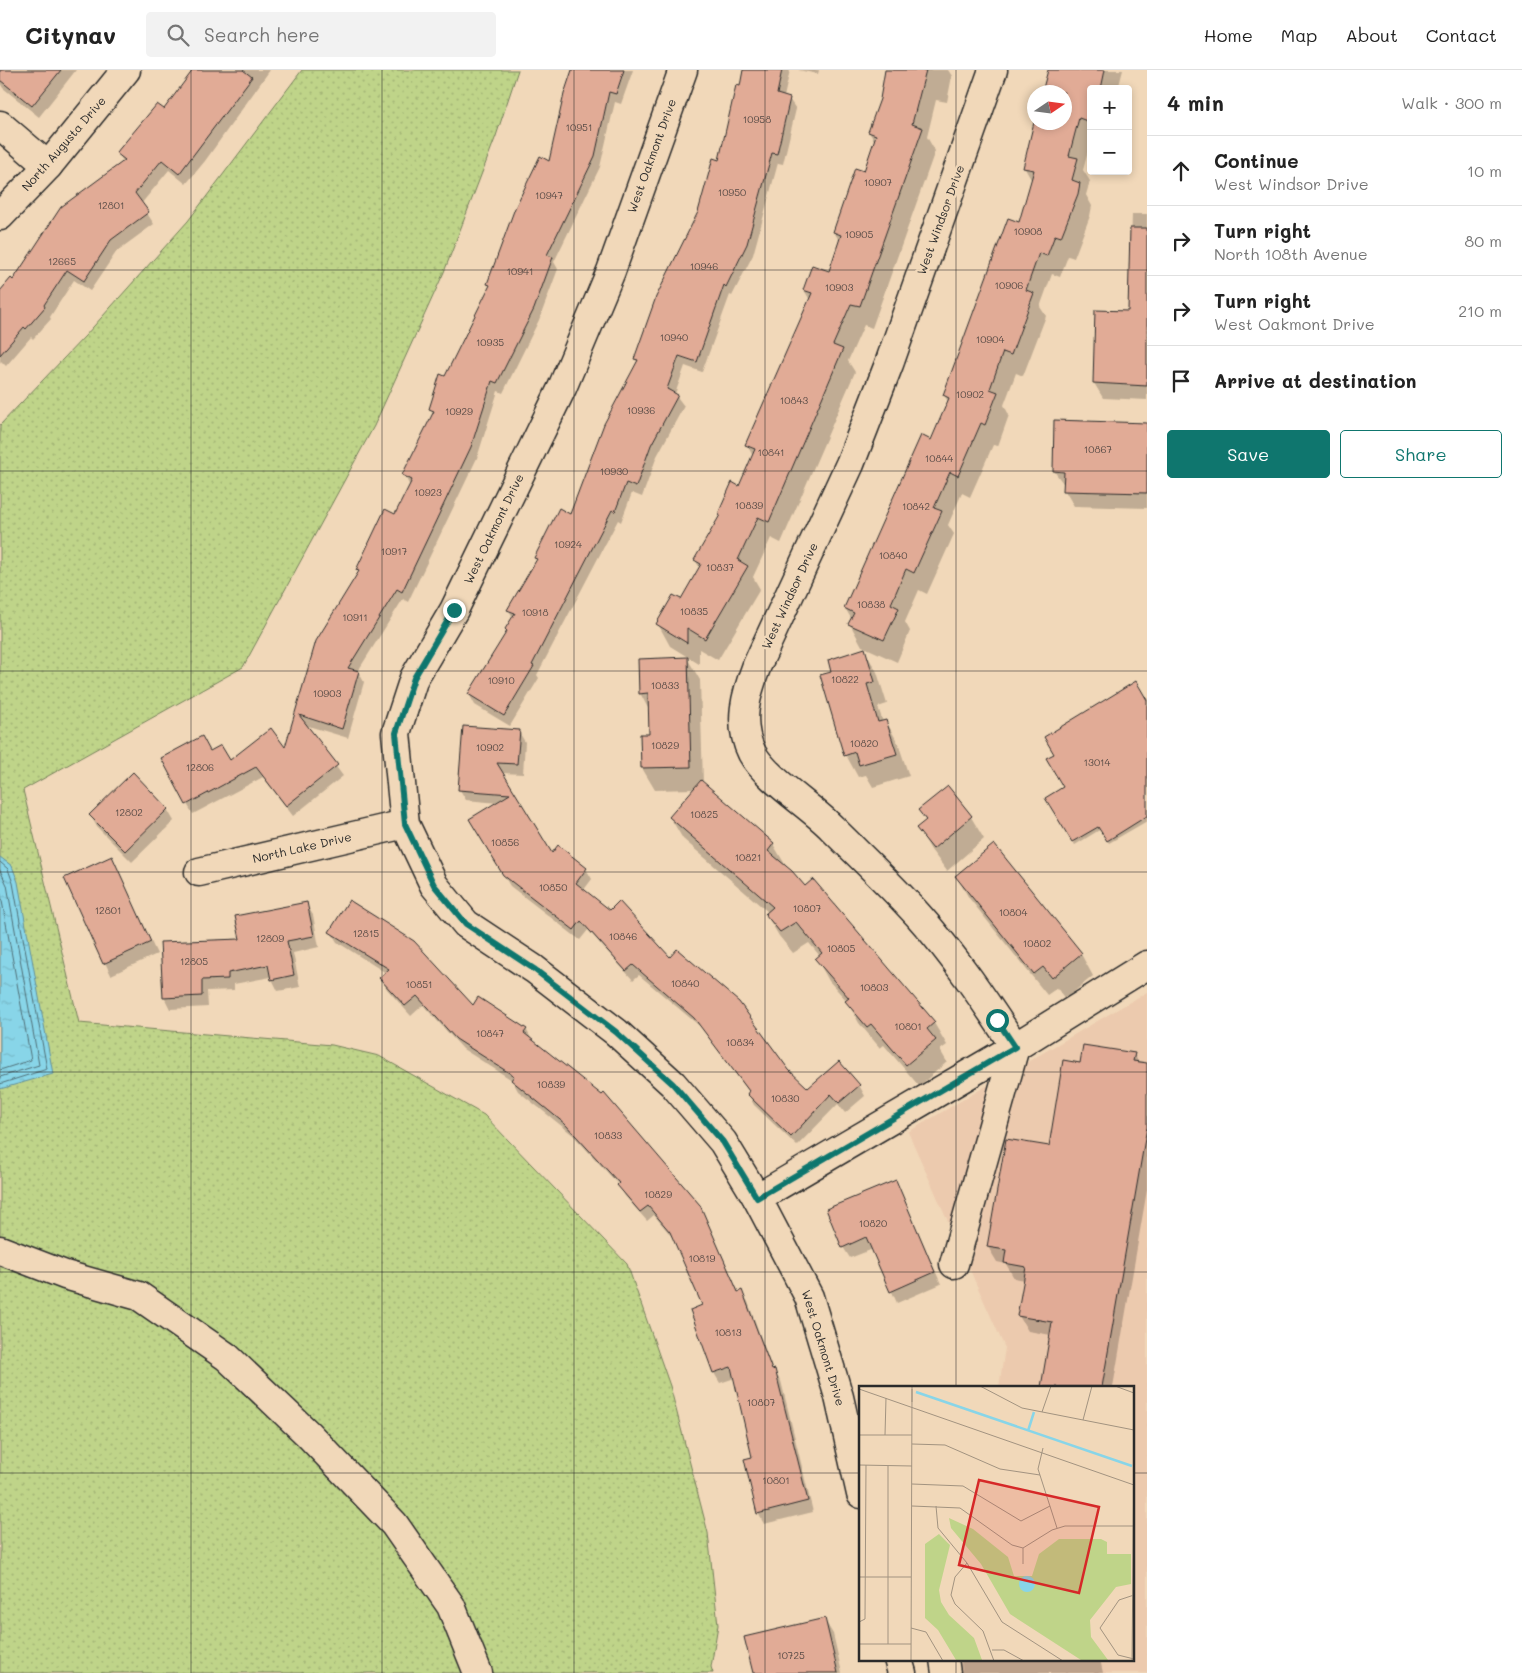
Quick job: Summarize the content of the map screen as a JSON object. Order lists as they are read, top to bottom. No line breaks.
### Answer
{"streets":{"street":["North Augusta Drive","West Oakmont Drive","West Windsor Drive","North Lake Drive"]},"crossings":[["West Oakmont Drive","North Lake Drive"]],"house_numbers":["10958","10951","10907","10950","10947","12801","10908","10905","12665","10946","10941","10906","10903","10940","10904","10935","10902","10843","10936","10929","10867","10841","10844","10930","10923","10839","10842","10924","10917","10840","10837","10838","10835","10918","10911","10822","10910","10833","10903","10820","10829","10902","13014","12806","12802","10825","10856","10821","10850","10807","12801","10804","12815","10846","12809","10802","10805","12805","10840","10851","10803","10801","10847","10834","10839","10830","10833","10829","10820","10819","10813","10807","10801","10725"],"north":"right","page":{"header":"Citynav","search":"Search here","nav":["Home","Map","About","Contact"],"heading":["4 min","Walk · 300 m"],"map_buttons":["+","−"],"list":[["Continue","West Windsor Drive","10 m"],["Turn right","North 108th Avenue","80 m"],["Turn right","West Oakmont Drive","210 m"],"Arrive at destination"],"buttons":["Save","Share"]}}
